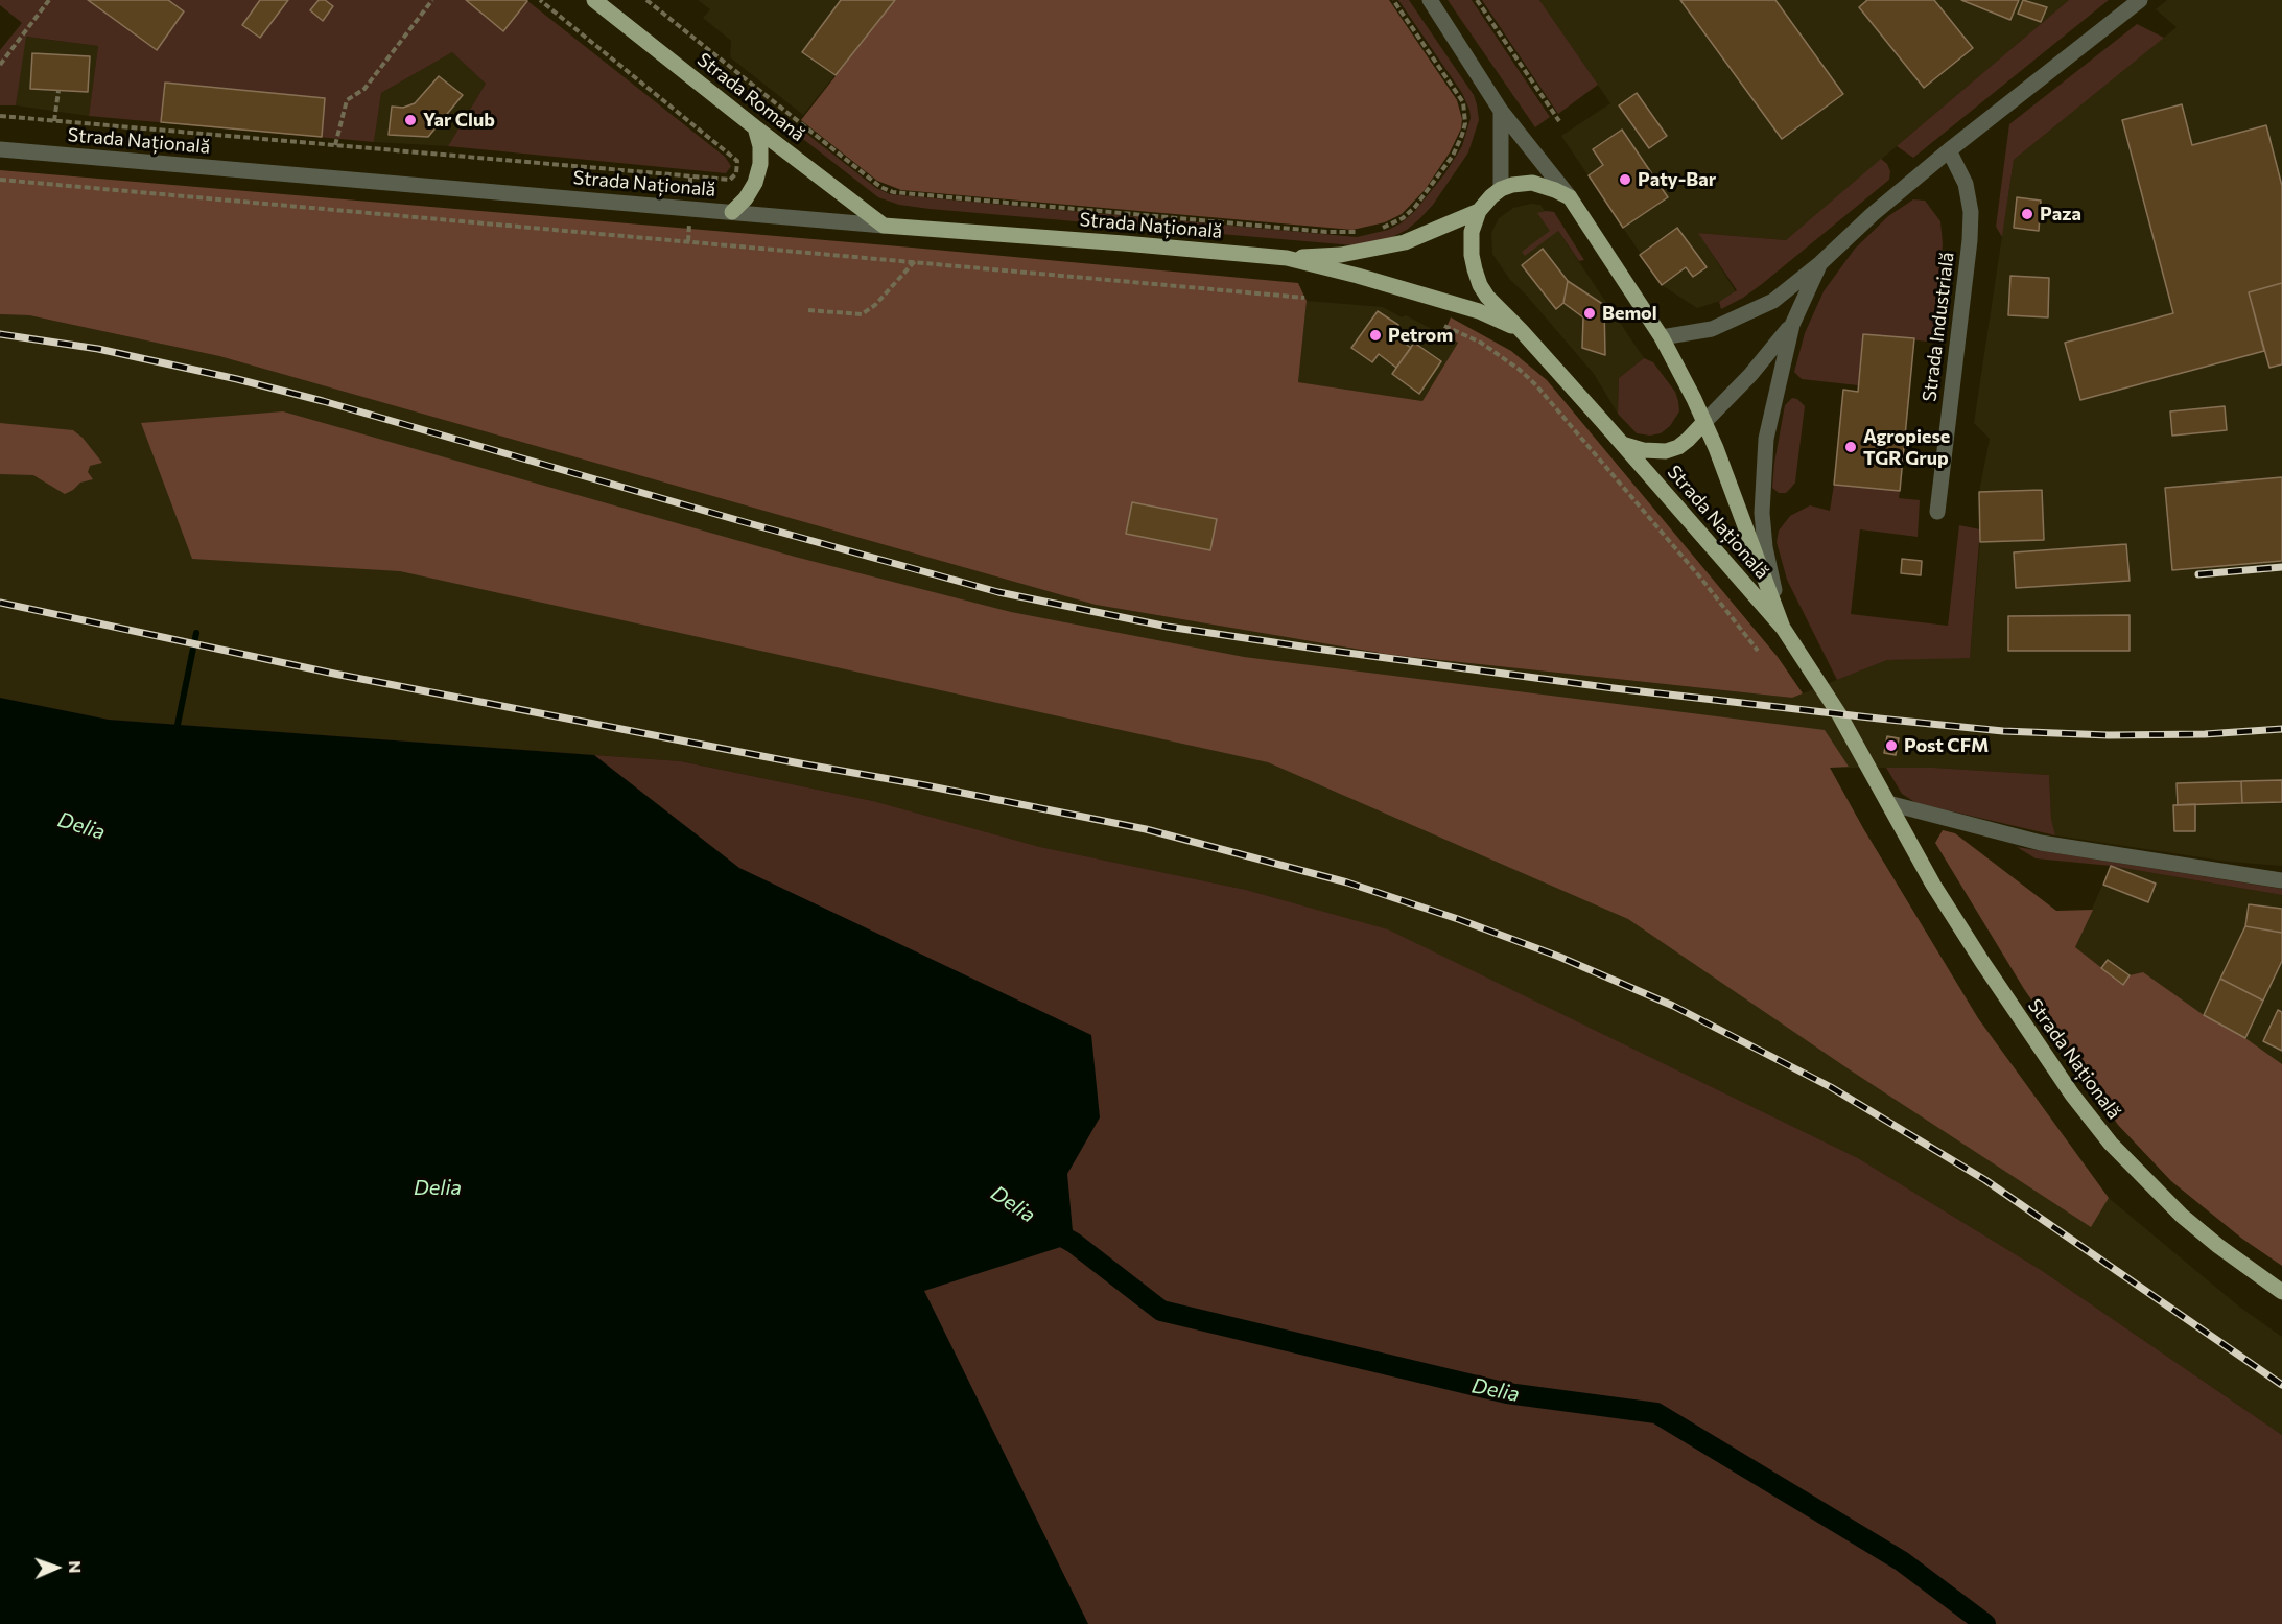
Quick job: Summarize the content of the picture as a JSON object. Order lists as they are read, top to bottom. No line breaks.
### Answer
{"streets":{"main road":["Strada Romană","Strada Națională"],"street":["Strada Industrială"]},"crossings":[["Strada Romană","Strada Națională"]],"water":["Delia"],"places":["Yar Club","Paty-Bar","Paza","Bemol","Petrom","Agropiese TGR Grup","Post CFM"],"north":"right"}
